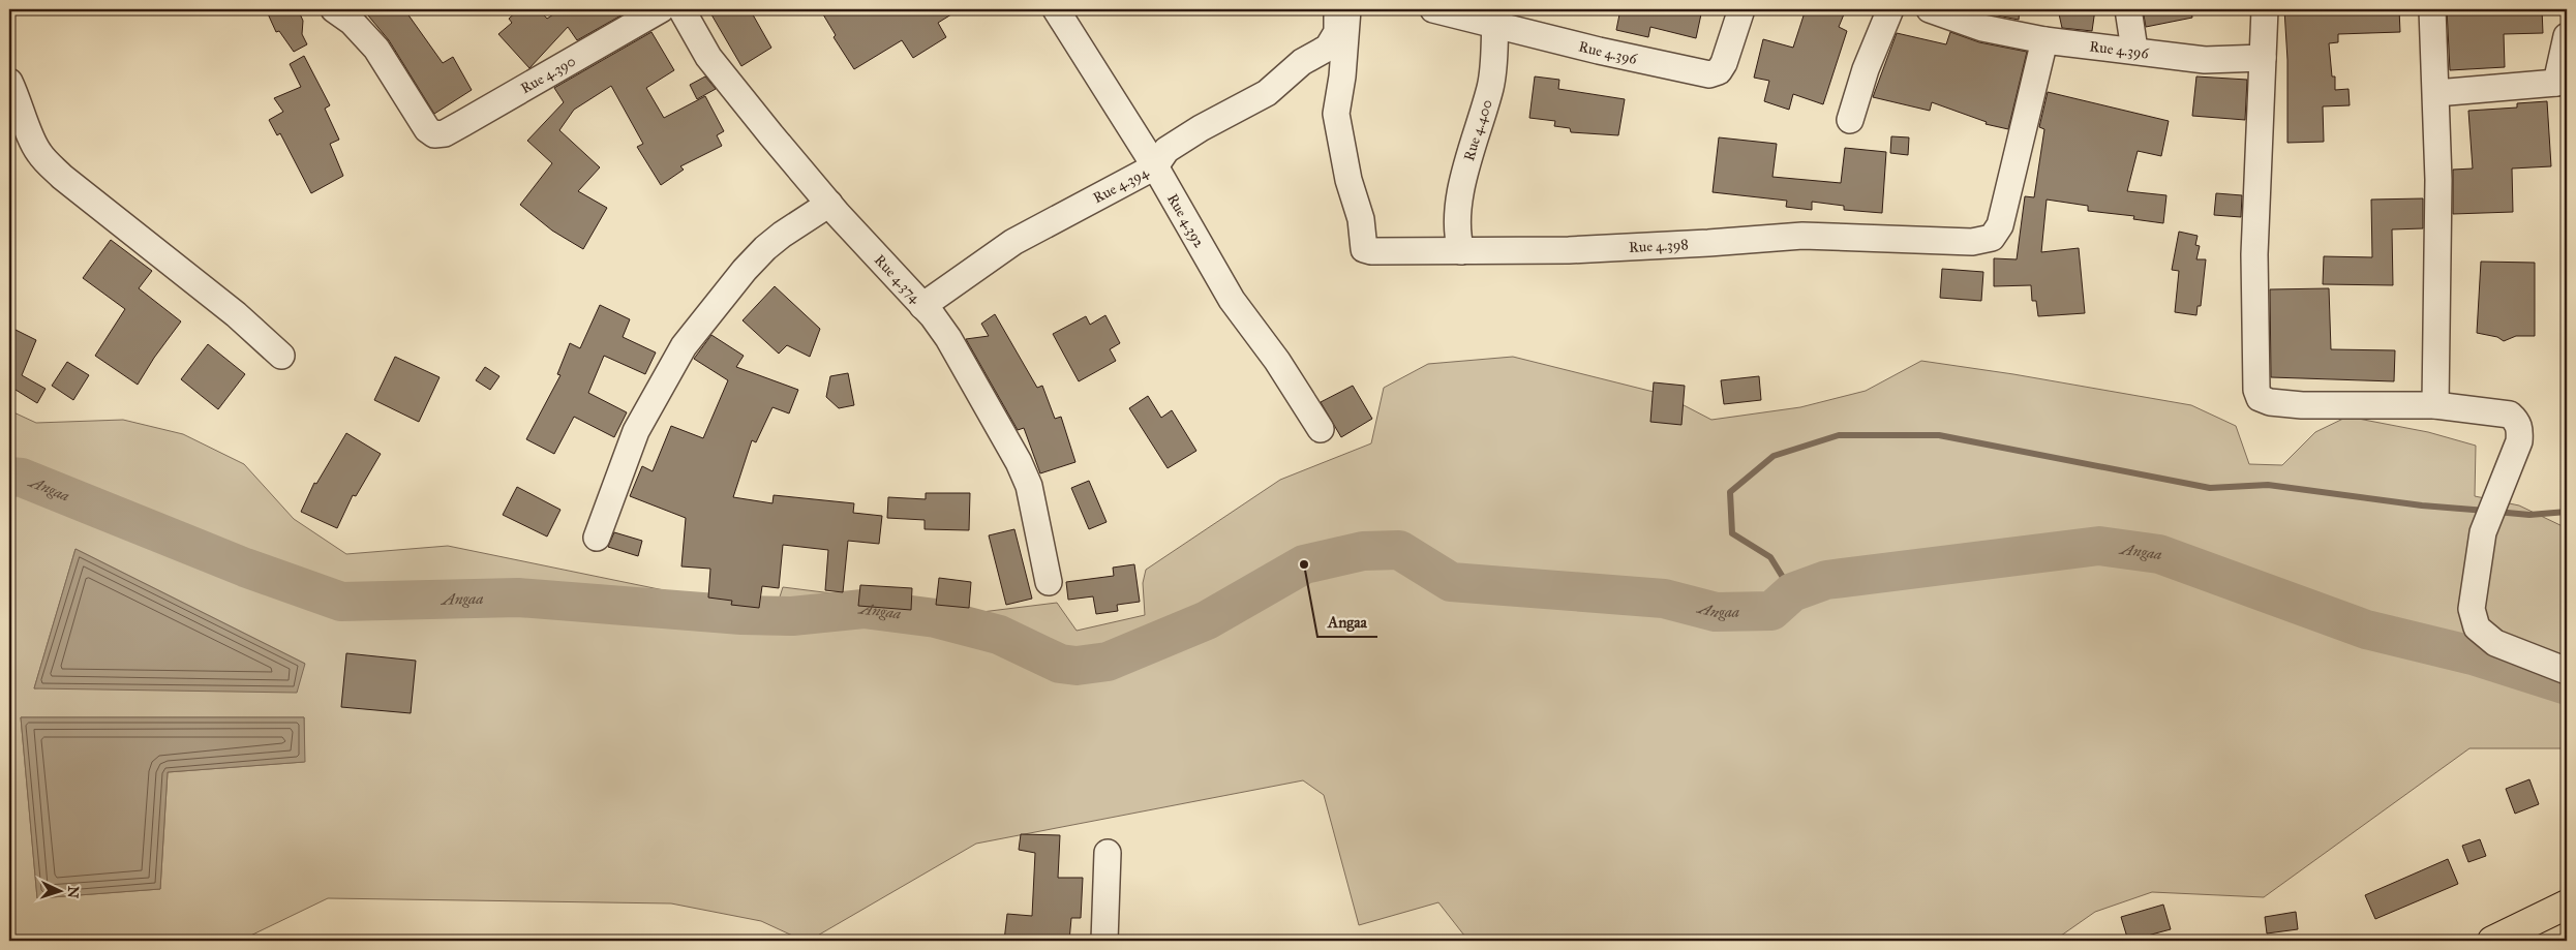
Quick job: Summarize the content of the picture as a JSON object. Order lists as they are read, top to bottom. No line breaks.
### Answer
{"streets":{"street":["Rue 4.396","Rue 4.390","Rue 4.400","Rue 4.394","Rue 4.392","Rue 4.398","Rue 4.374"]},"crossings":[["Rue 4.396","Rue 4.400"],["Rue 4.396","Rue 4.398"],["Rue 4.400","Rue 4.398"],["Rue 4.394","Rue 4.392"],["Rue 4.394","Rue 4.374"]],"water":["Angaa"],"places":["Angaa"],"north":"right"}
